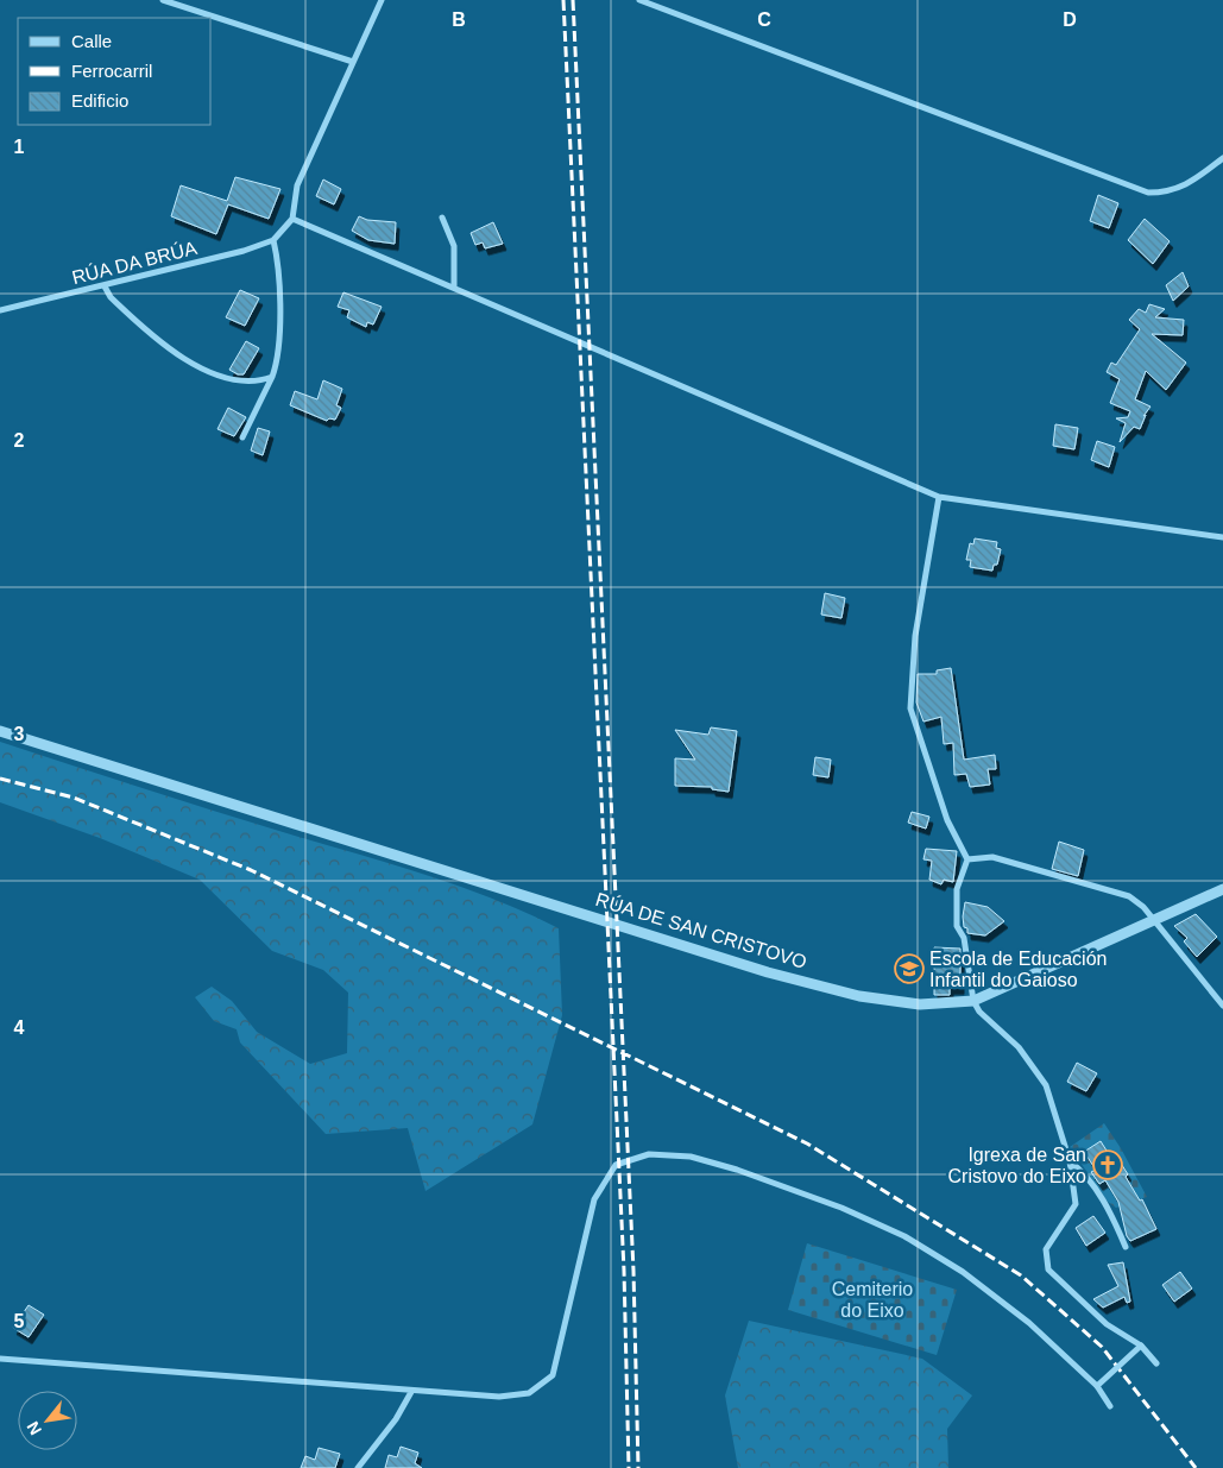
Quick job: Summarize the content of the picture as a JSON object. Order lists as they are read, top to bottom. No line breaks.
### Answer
{"streets":{"street":["RÚA DA BRÚA","RÚA DE SAN CRISTOVO"]},"parks":["Cemiterio do Eixo"],"places":{"school or university":["Escola de Educación Infantil do Gaioso"],"church":["Igrexa de San Cristovo do Eixo"]},"legend":["Calle","Ferrocarril","Edificio"],"north":"bottom left","grid":{"columns":["B","C","D"],"rows":["1","2","3","4","5"]}}
